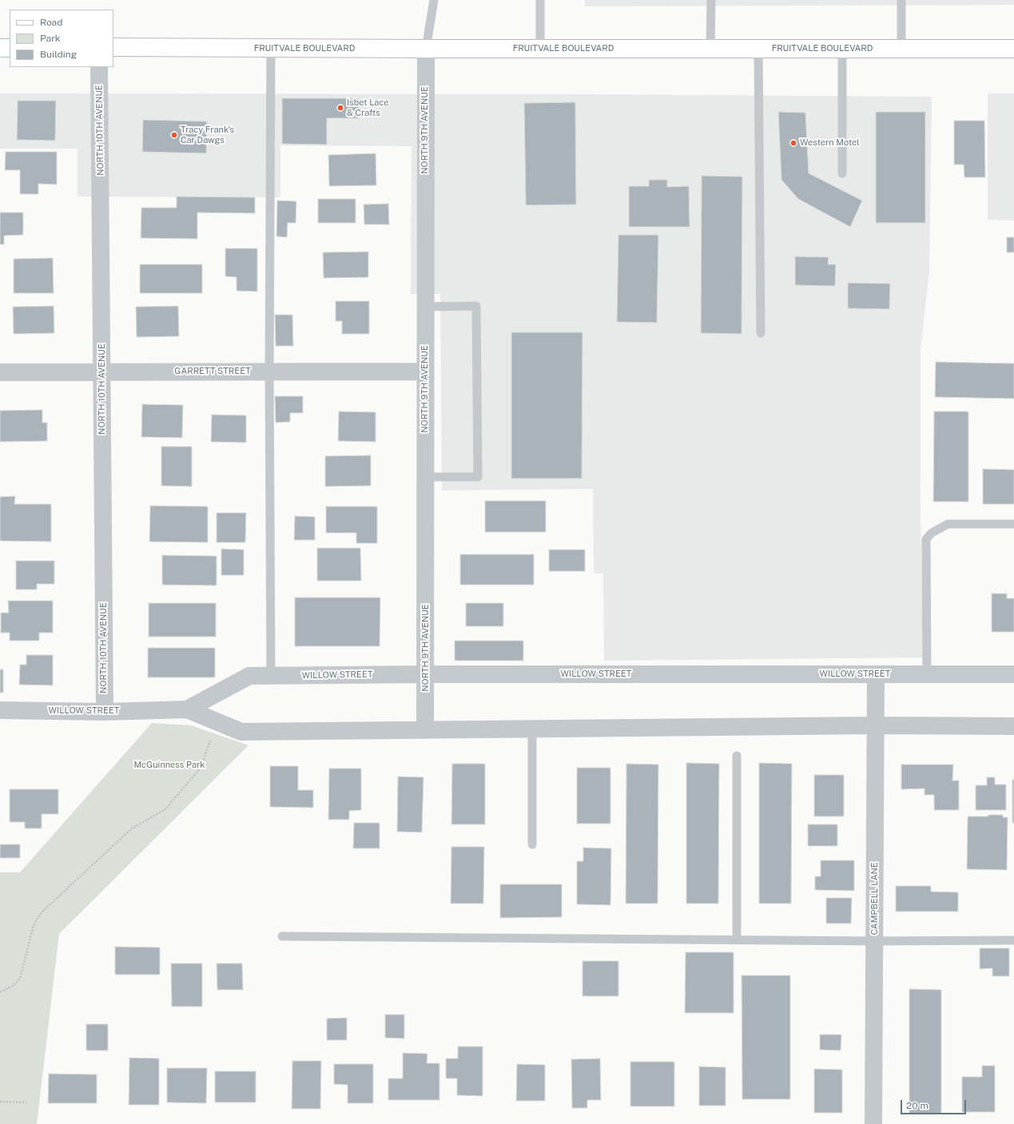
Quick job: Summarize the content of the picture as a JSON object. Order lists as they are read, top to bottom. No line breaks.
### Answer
{"streets":{"main road":["FRUITVALE BOULEVARD"],"street":["NORTH 10TH AVENUE","NORTH 9TH AVENUE","GARRETT STREET","WILLOW STREET","CAMPBELL LANE"]},"crossings":[["FRUITVALE BOULEVARD","NORTH 9TH AVENUE"],["NORTH 10TH AVENUE","GARRETT STREET"],["NORTH 10TH AVENUE","WILLOW STREET"],["NORTH 9TH AVENUE","GARRETT STREET"],["NORTH 9TH AVENUE","WILLOW STREET"],["WILLOW STREET","CAMPBELL LANE"]],"parks":["McGuinness Park"],"places":["Isbet Lace & Crafts","Tracy Frank's Car Dawgs","Western Motel"],"legend":["Road","Park","Building"],"scale_bar":"20 m"}
